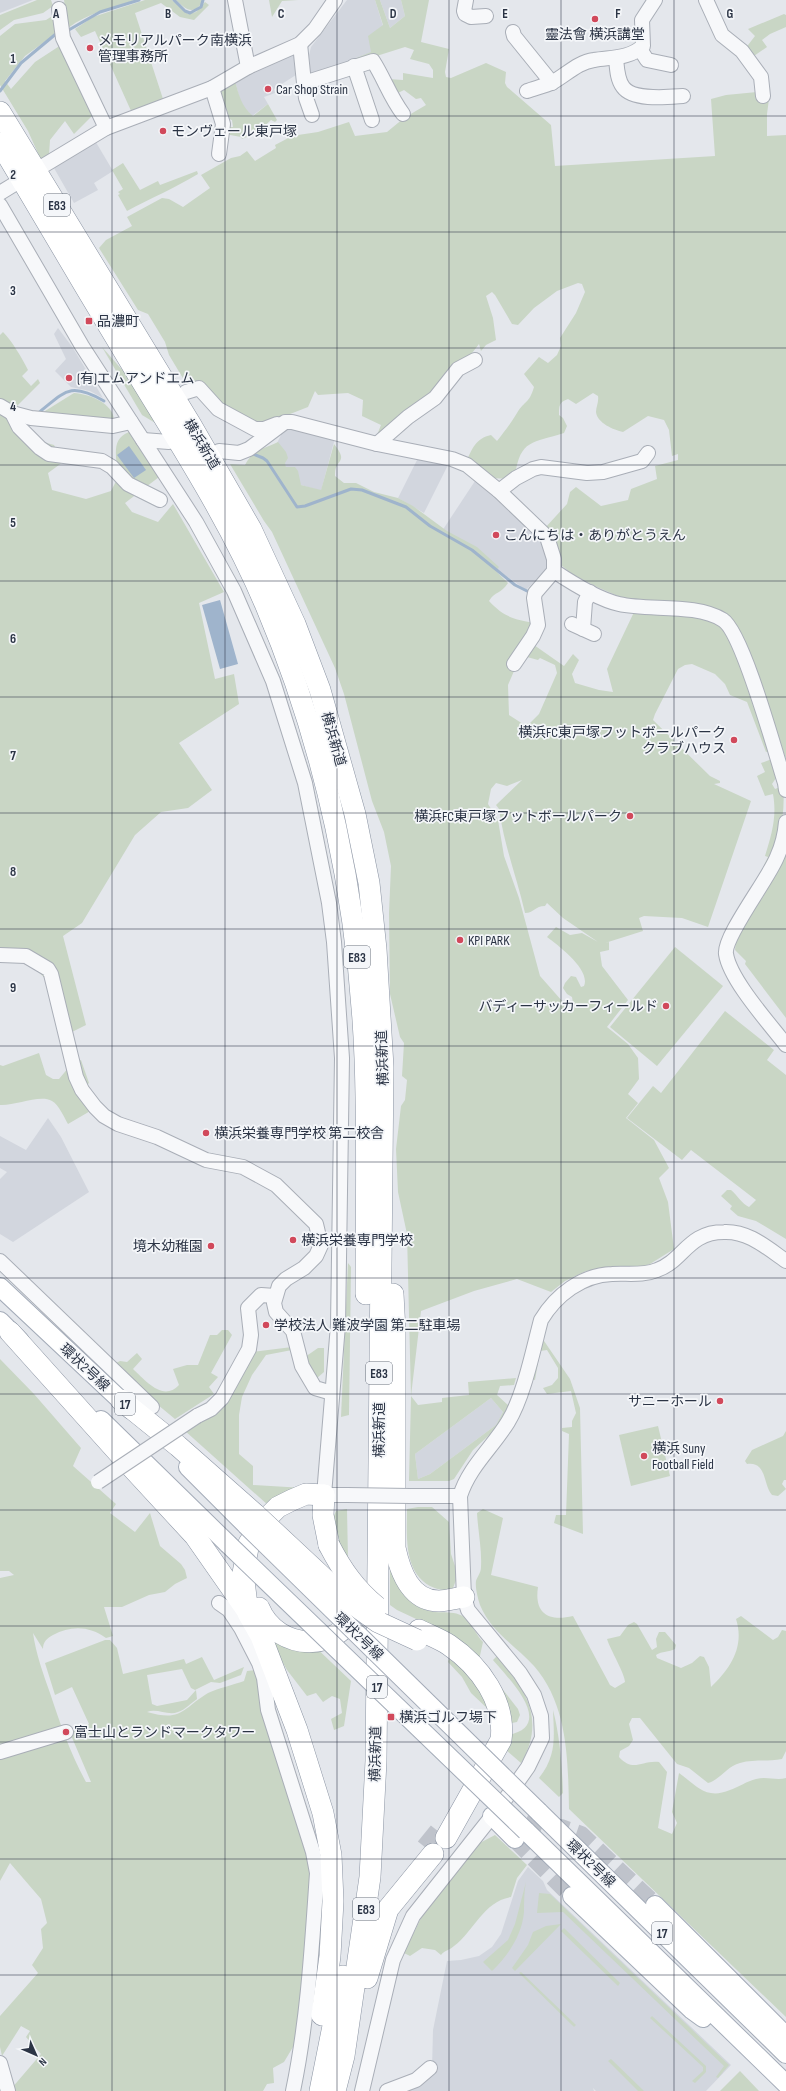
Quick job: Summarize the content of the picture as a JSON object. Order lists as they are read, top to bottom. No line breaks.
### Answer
{"streets":{"highway":["E83","横浜新道"],"main road":["環状2号線","17"]},"places":{"other":["靈法會 横浜講堂","メモリアルパーク南横浜 管理事務所","Car Shop Strain","モンヴェール東戸塚","(有)エムアンドエム","こんにちは・ありがとうえん","横浜FC東戸塚フットボールパーク クラブハウス","横浜FC東戸塚フットボールパーク","KPI PARK","バディーサッカーフィールド","横浜栄養専門学校 第二校舎","横浜栄養専門学校","境木幼稚園","学校法人 難波学園 第二駐車場","サニーホール","横浜 Suny Football Field","富士山とランドマークタワー"],"transit":["品濃町","横浜ゴルフ場下"]},"north":"bottom right","grid":{"columns":["A","B","C","D","E","F","G"],"rows":["1","2","3","4","5","6","7","8","9"]}}
